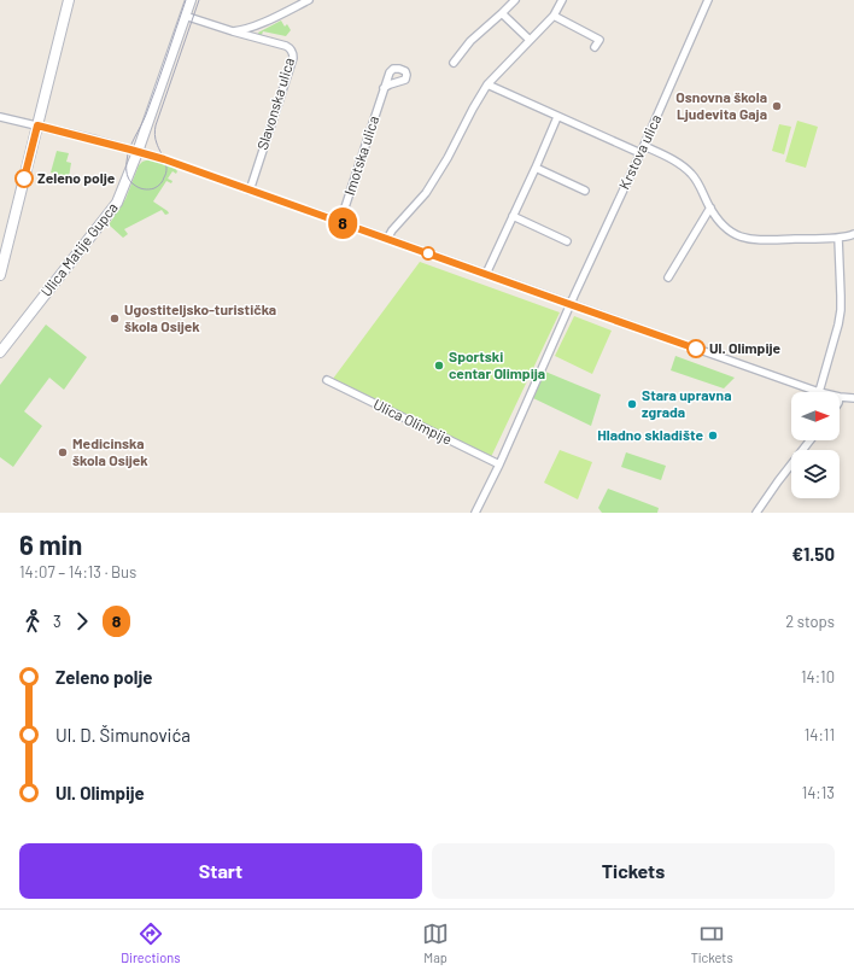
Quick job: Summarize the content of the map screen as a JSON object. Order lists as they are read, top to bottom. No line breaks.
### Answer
{"streets":{"main road":["Ulica Matije Gupca"],"street":["Slavonska ulica","Krstova ulica","Imotska ulica","Ulica Olimpije"]},"crossings":[["Slavonska ulica","Ulica Matije Gupca"]],"places":["Osnovna škola Ljudevita Gaja","Zeleno polje","Ugostiteljsko-turistička škola Osijek","Ul. Olimpije","Sportski centar Olimpija","Stara upravna zgrada","Hladno skladište","Medicinska škola Osijek"],"lines":["bus line 8"],"north":"right","page":{"on_map":"8","heading":["6 min","14:07 – 14:13 · Bus","€1.50"],"legs":["3","8","2 stops"],"list":[{"name":"Zeleno polje","value":"14:10"},{"name":"Ul. D. Šimunovića","value":"14:11"},{"name":"Ul. Olimpije","value":"14:13"}],"buttons":["Start","Tickets"],"tabs":["Directions","Map","Tickets"]}}
